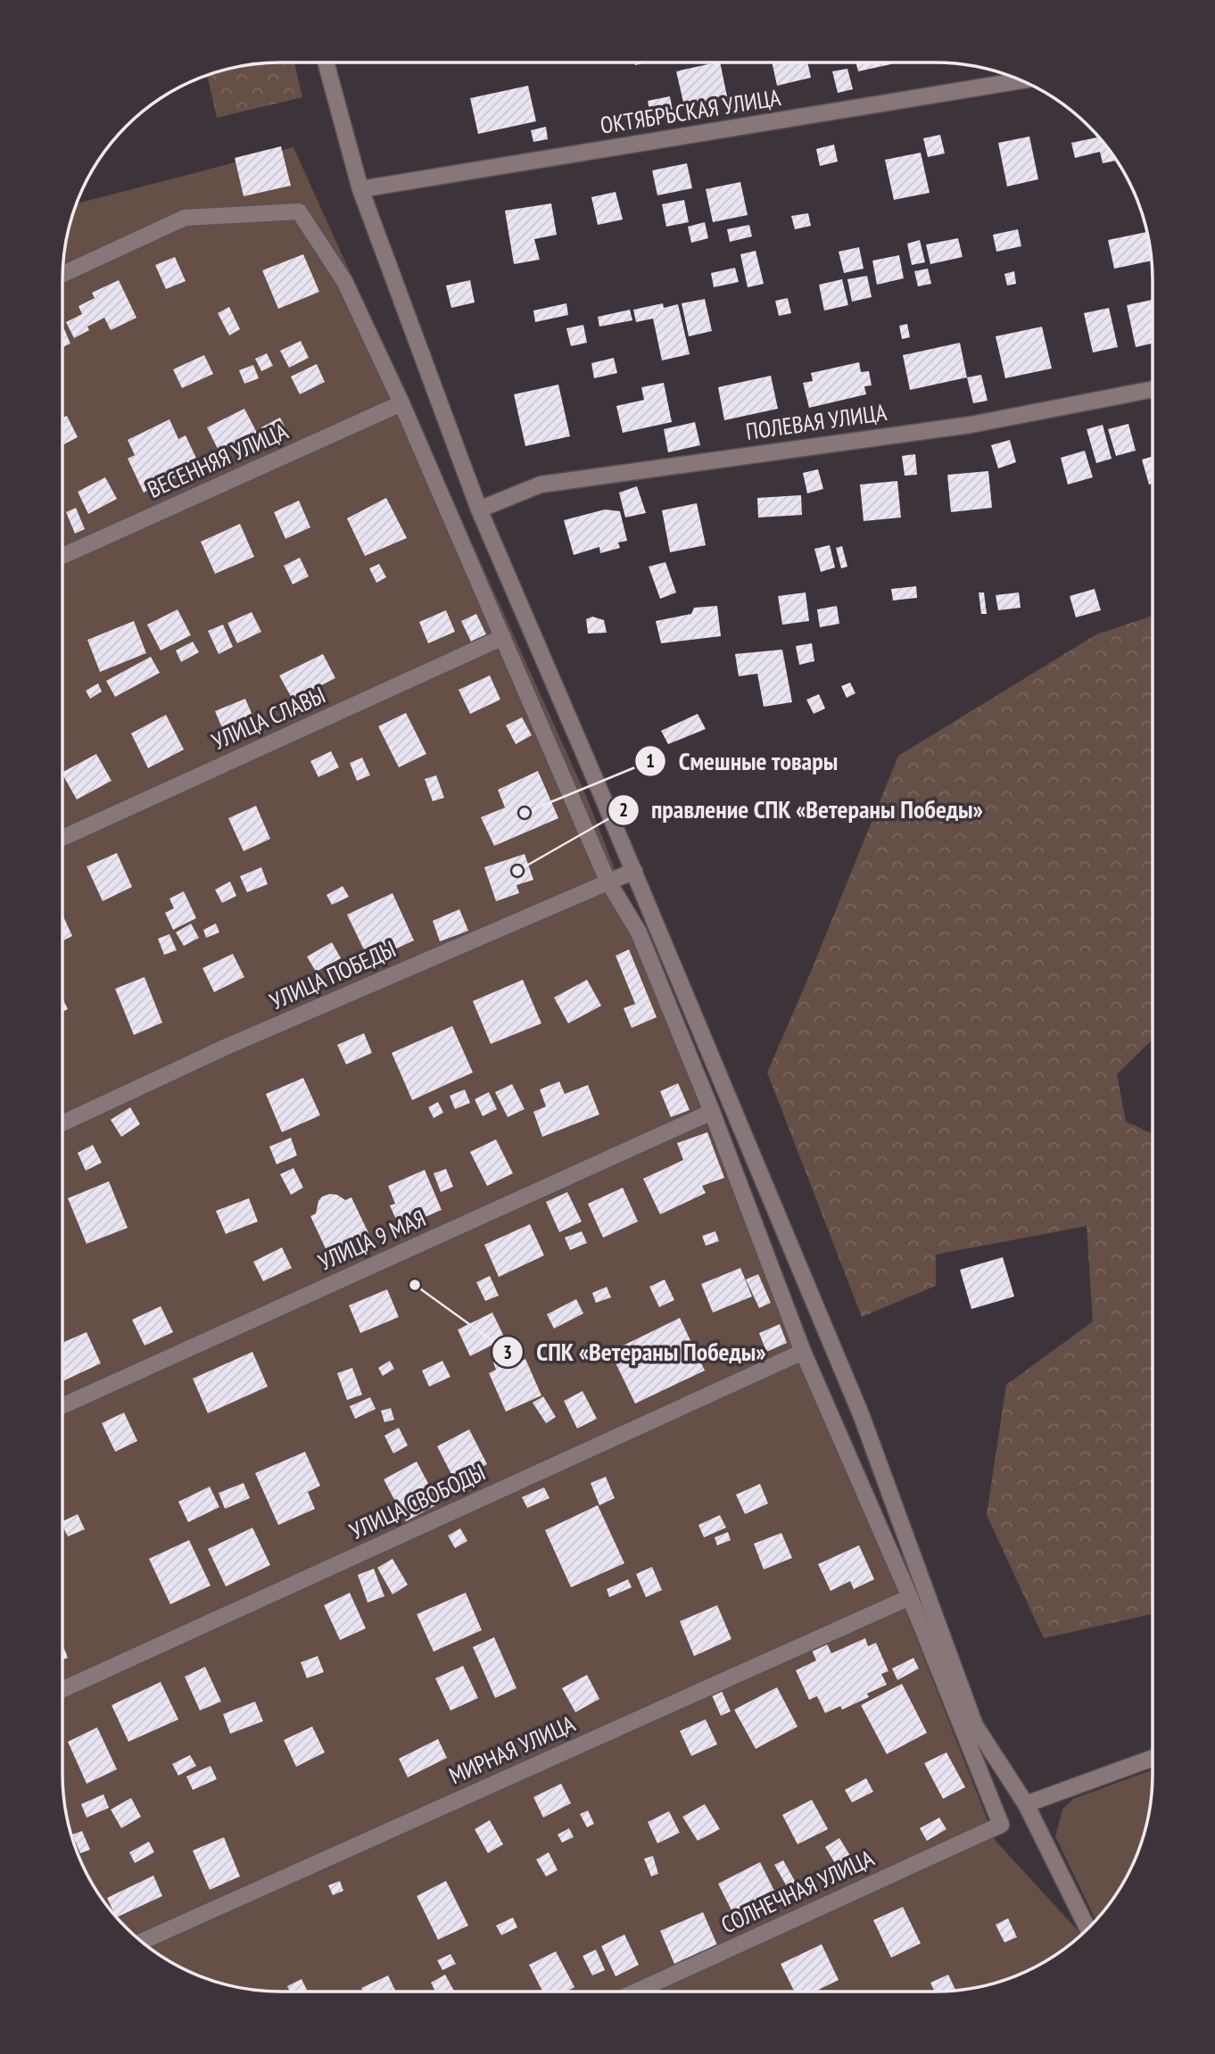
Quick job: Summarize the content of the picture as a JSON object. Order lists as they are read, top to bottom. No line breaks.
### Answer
{"streets":{"street":["ОКТЯБРЬСКАЯ УЛИЦА","ПОЛЕВАЯ УЛИЦА","ВЕСЕННЯЯ УЛИЦА","УЛИЦА СЛАВЫ","УЛИЦА ПОБЕДЫ","УЛИЦА 9 МАЯ","УЛИЦА СВОБОДЫ","МИРНАЯ УЛИЦА","СОЛНЕЧНАЯ УЛИЦА"]},"crossings":[["МИРНАЯ УЛИЦА","СОЛНЕЧНАЯ УЛИЦА"]],"places":["Смешные товары","правление СПК «Ветераны Победы»","СПК «Ветераны Победы»"]}
